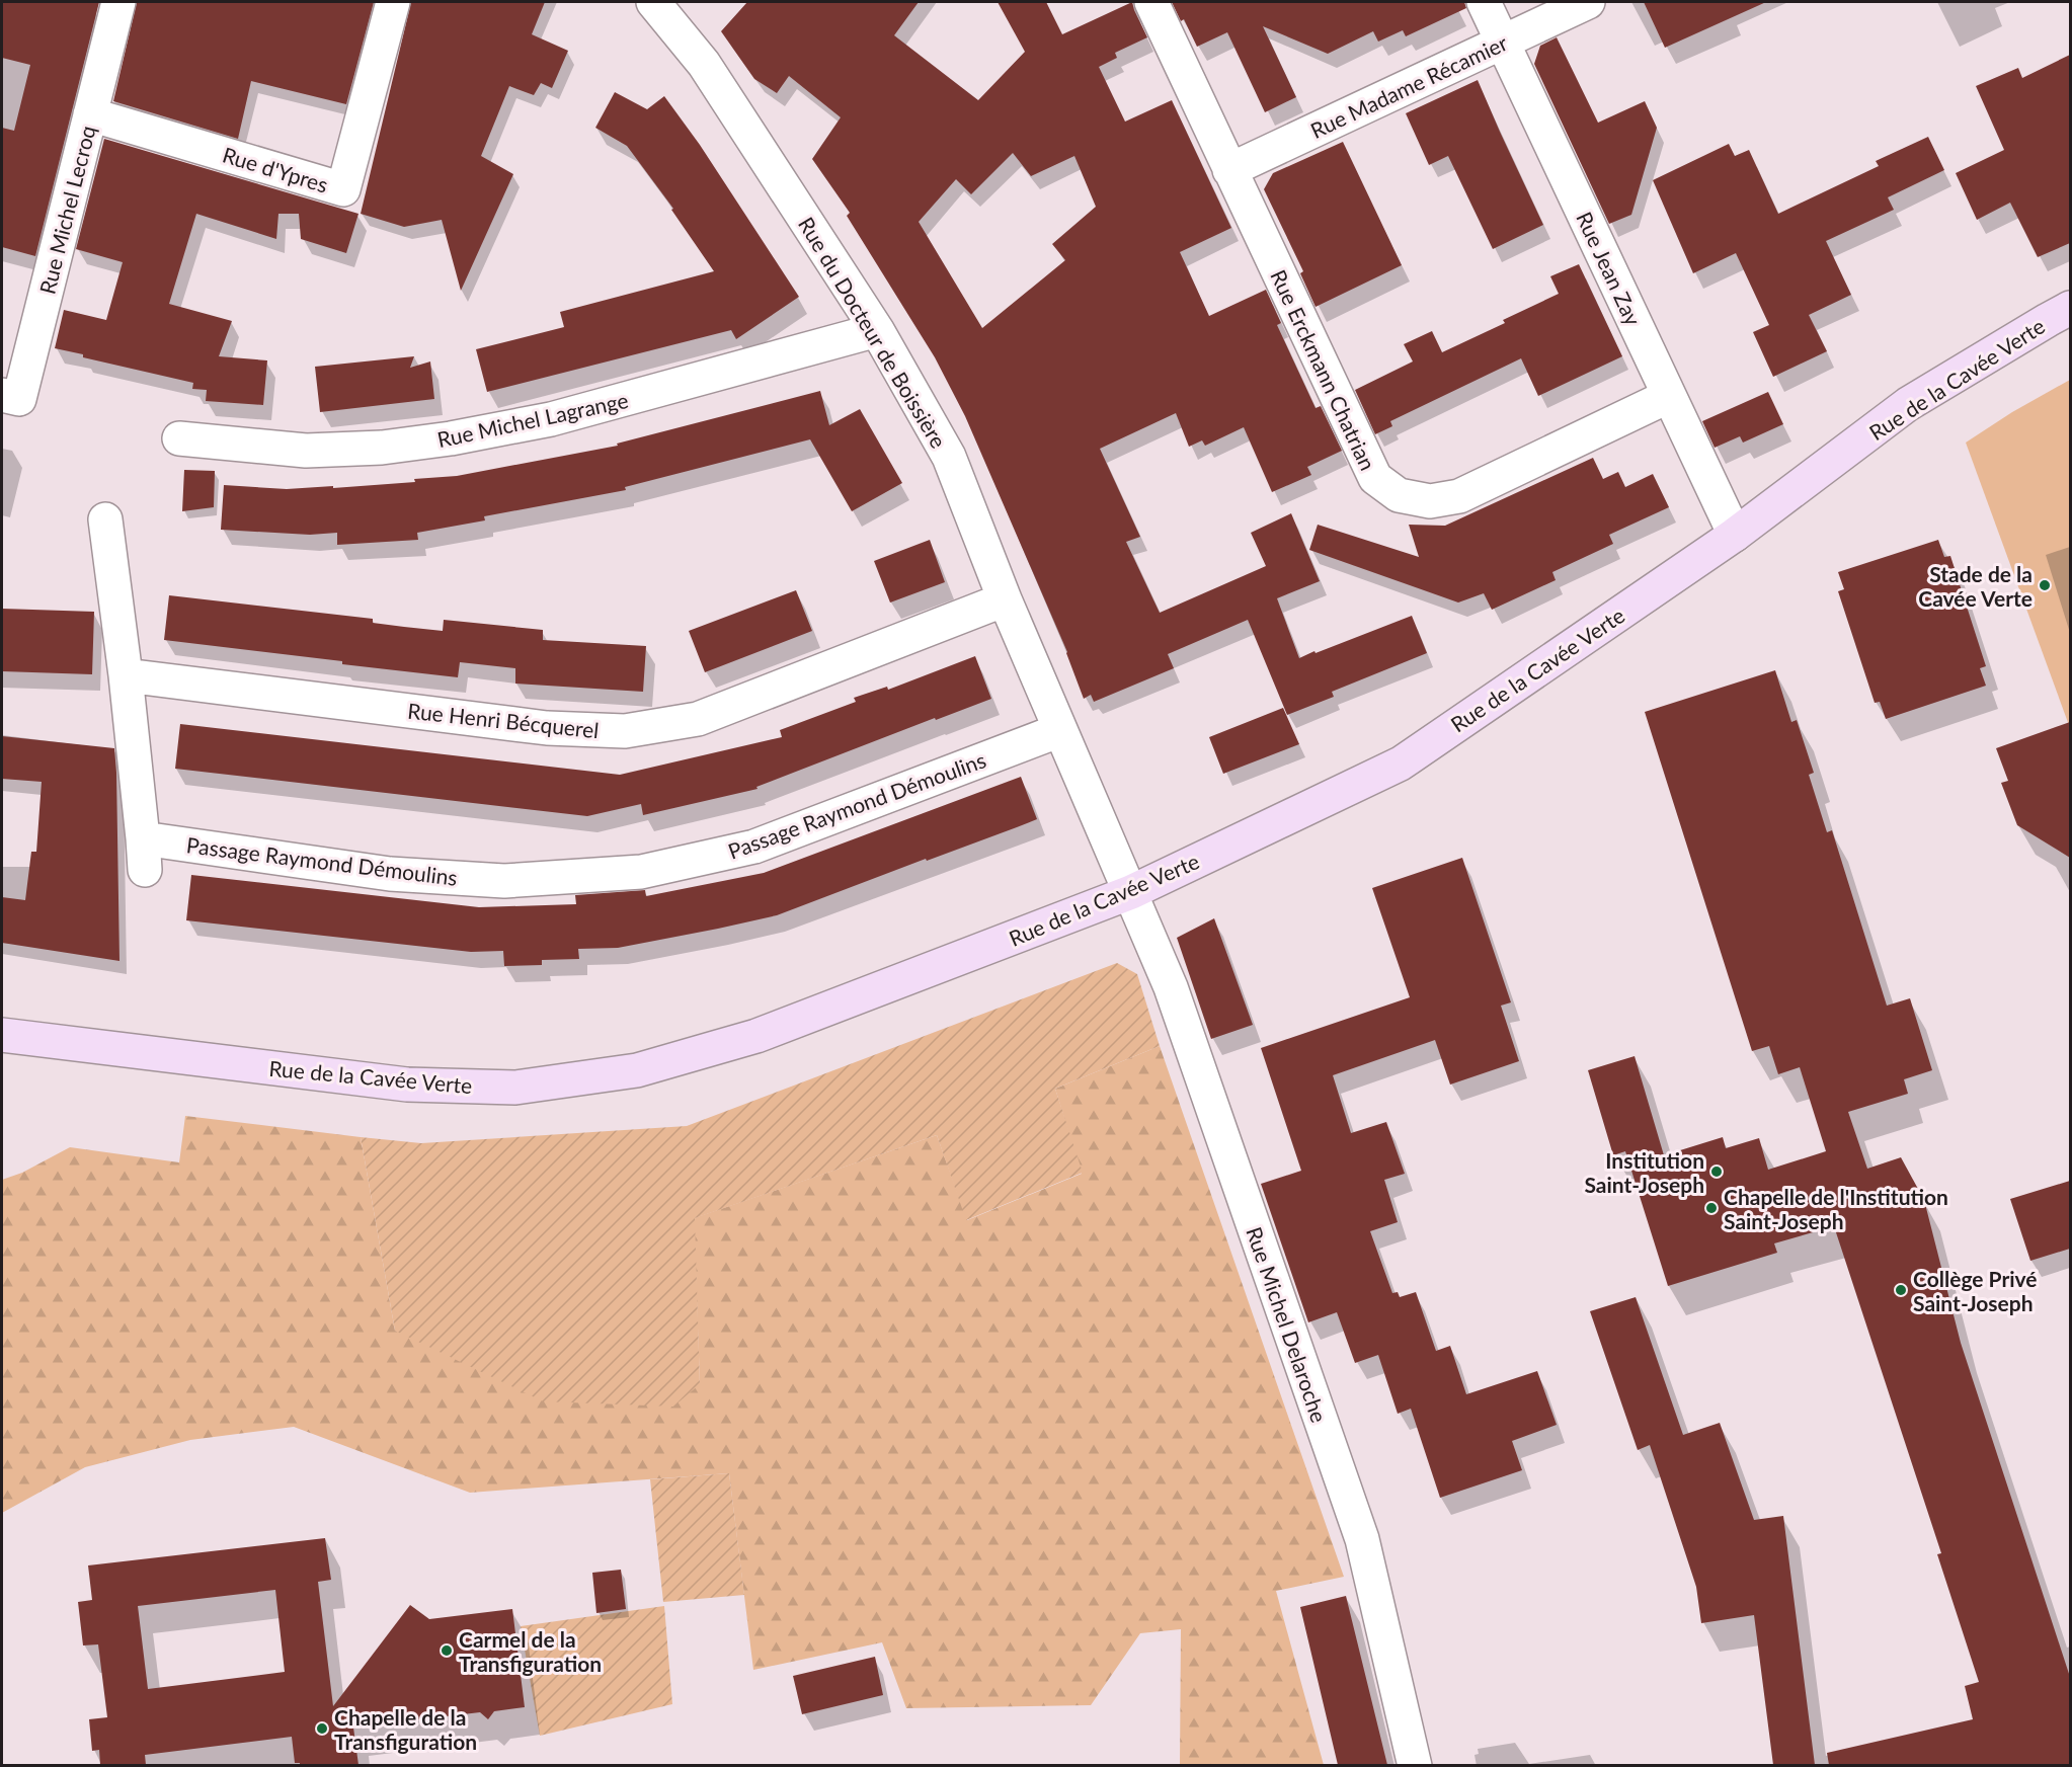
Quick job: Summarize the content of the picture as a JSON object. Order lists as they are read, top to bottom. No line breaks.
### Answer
{"streets":{"street":["Rue Madame Récamier","Rue d'Ypres","Rue Michel Lecroq","Rue Jean Zay","Rue du Docteur de Boissière","Rue Erckmann Chatrian","Rue de la Cavée Verte","Rue Michel Lagrange","Rue Henri Bécquerel","Passage Raymond Démoulins","Rue Michel Delaroche"]},"crossings":[["Rue Madame Récamier","Rue Jean Zay"],["Rue Madame Récamier","Rue Erckmann Chatrian"],["Rue d'Ypres","Rue Michel Lecroq"],["Rue Jean Zay","Rue Erckmann Chatrian"],["Rue Jean Zay","Rue de la Cavée Verte"],["Rue du Docteur de Boissière","Rue de la Cavée Verte"],["Rue du Docteur de Boissière","Rue Michel Lagrange"],["Rue du Docteur de Boissière","Rue Henri Bécquerel"],["Rue du Docteur de Boissière","Passage Raymond Démoulins"],["Rue du Docteur de Boissière","Rue Michel Delaroche"],["Rue de la Cavée Verte","Rue Michel Delaroche"],["Rue Henri Bécquerel","Passage Raymond Démoulins"]],"places":["Stade de la Cavée Verte","Institution Saint-Joseph","Chapelle de l'Institution Saint-Joseph","Collège Privé Saint-Joseph","Carmel de la Transfiguration","Chapelle de la Transfiguration"]}
